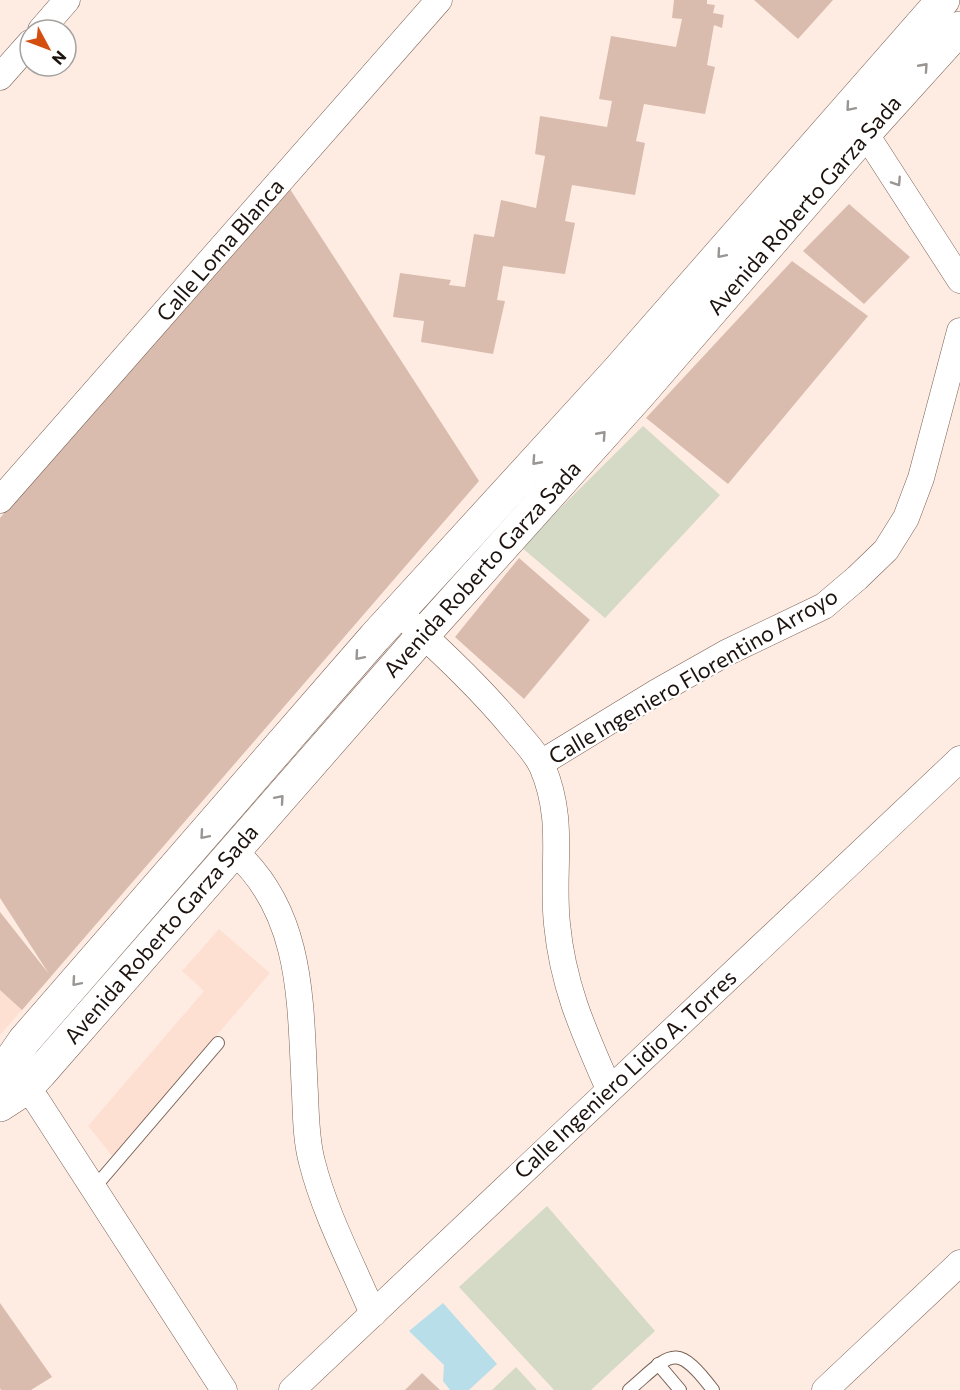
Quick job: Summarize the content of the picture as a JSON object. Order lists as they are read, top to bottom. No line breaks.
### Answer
{"streets":{"street":["Avenida Roberto Garza Sada","Calle Loma Blanca","Calle Ingeniero Florentino Arroyo","Calle Ingeniero Lidio A. Torres"]},"north":"bottom right"}
